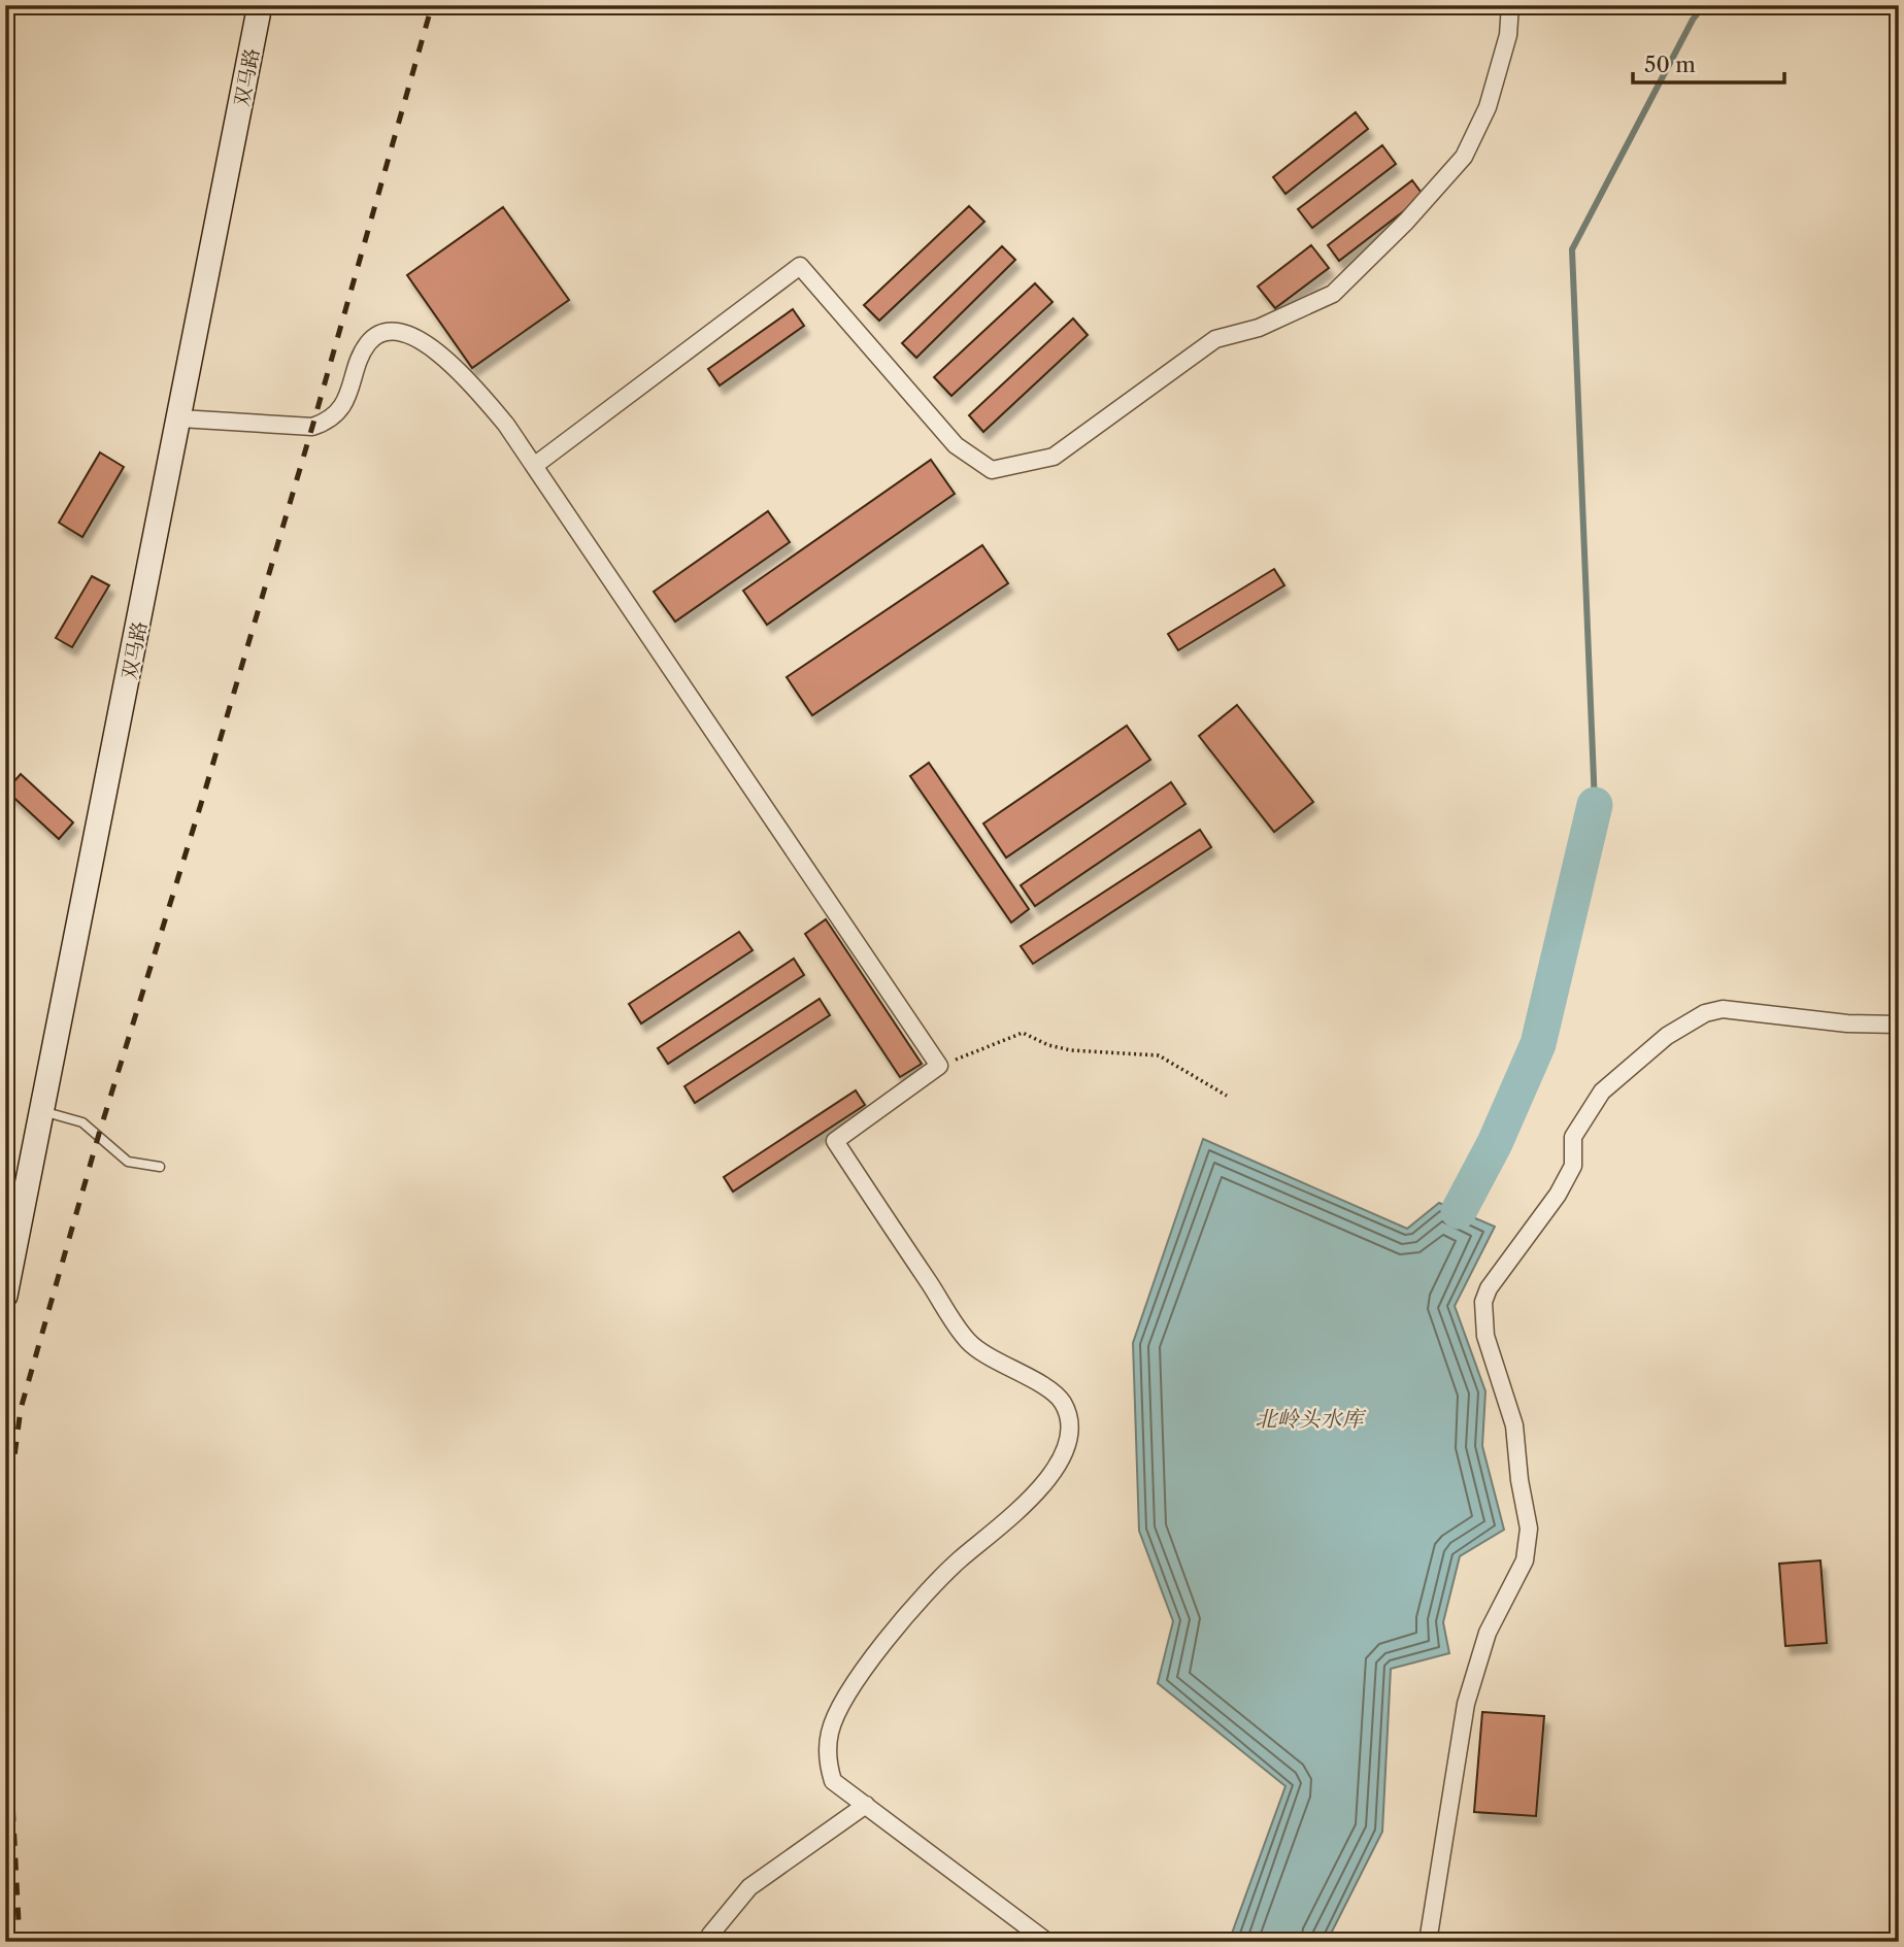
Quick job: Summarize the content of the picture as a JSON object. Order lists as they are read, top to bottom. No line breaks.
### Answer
{"streets":{"street":["双马路"]},"water":["北岭头水库"],"scale_bar":"50 m"}
